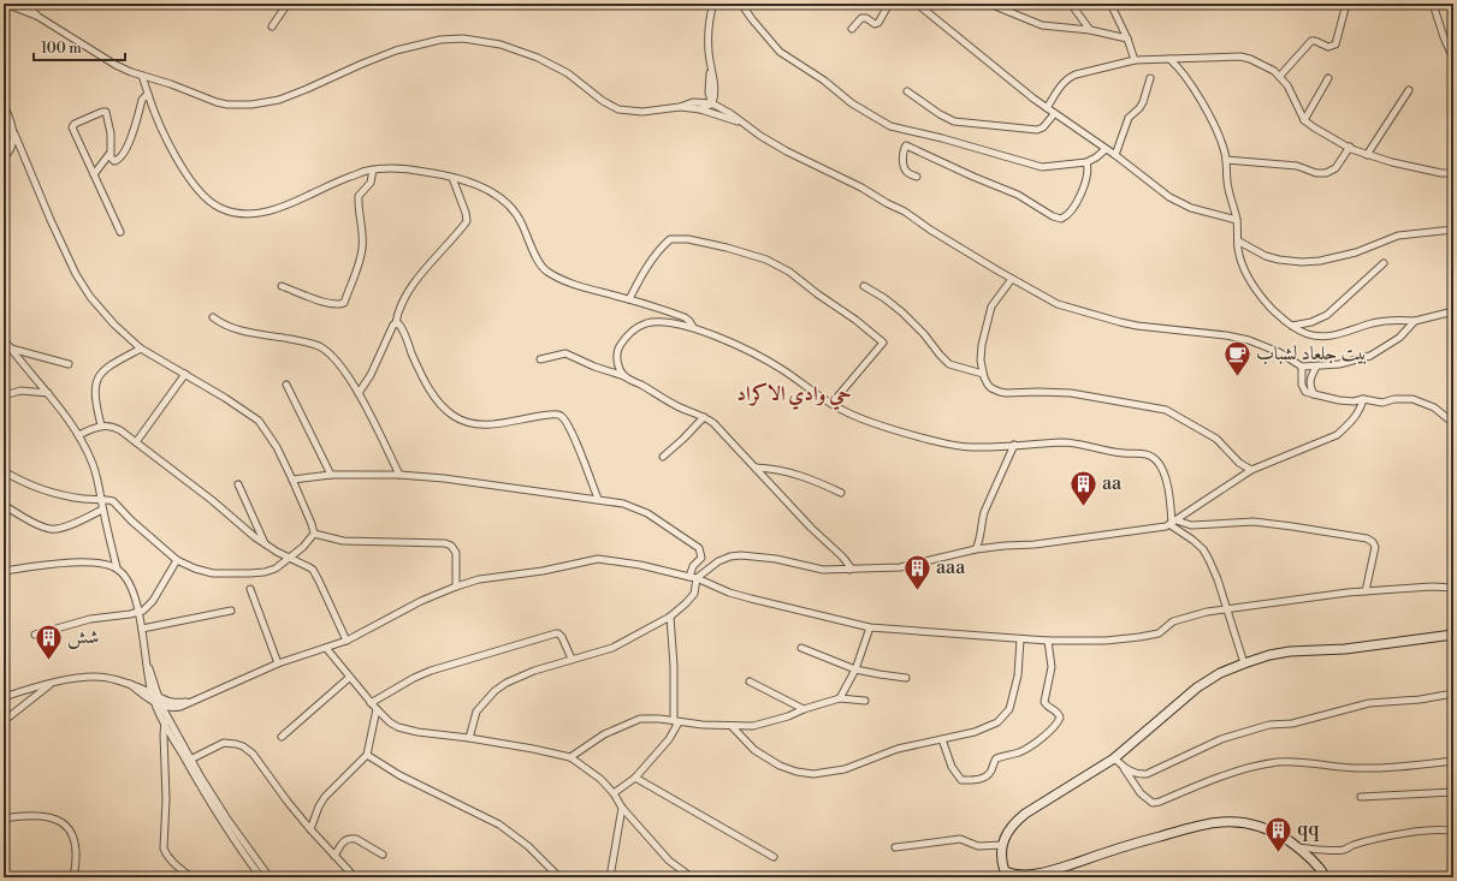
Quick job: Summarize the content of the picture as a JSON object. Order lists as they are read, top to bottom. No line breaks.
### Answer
{"districts":["حي وادي الاكراد"],"places":{"cafe":["بيت جلعاد لشباب"],"building":["aa","aaa","شش","qq"]},"scale_bar":"100 m"}
